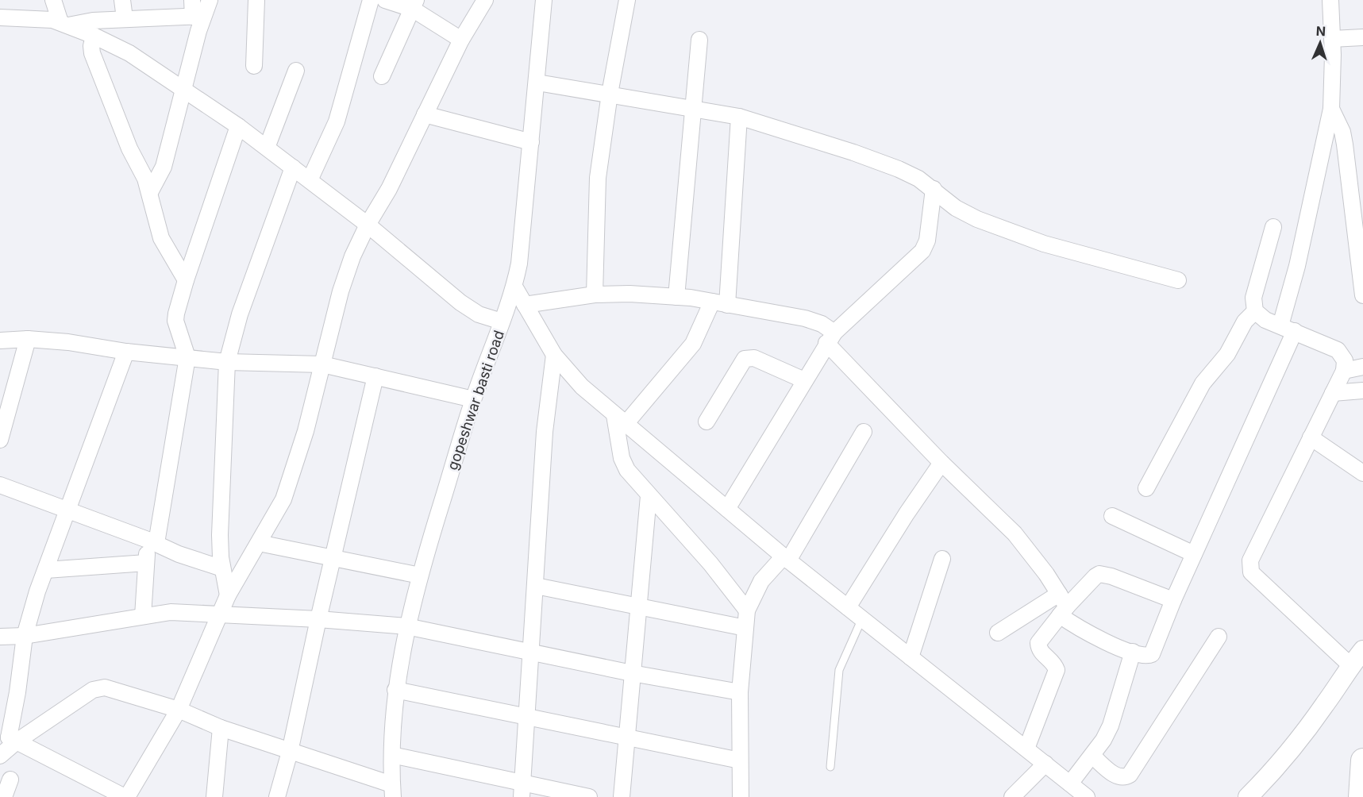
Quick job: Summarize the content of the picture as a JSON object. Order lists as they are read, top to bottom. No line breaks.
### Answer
{"streets":{"street":["gopeshwar basti road"]},"north":"top"}
